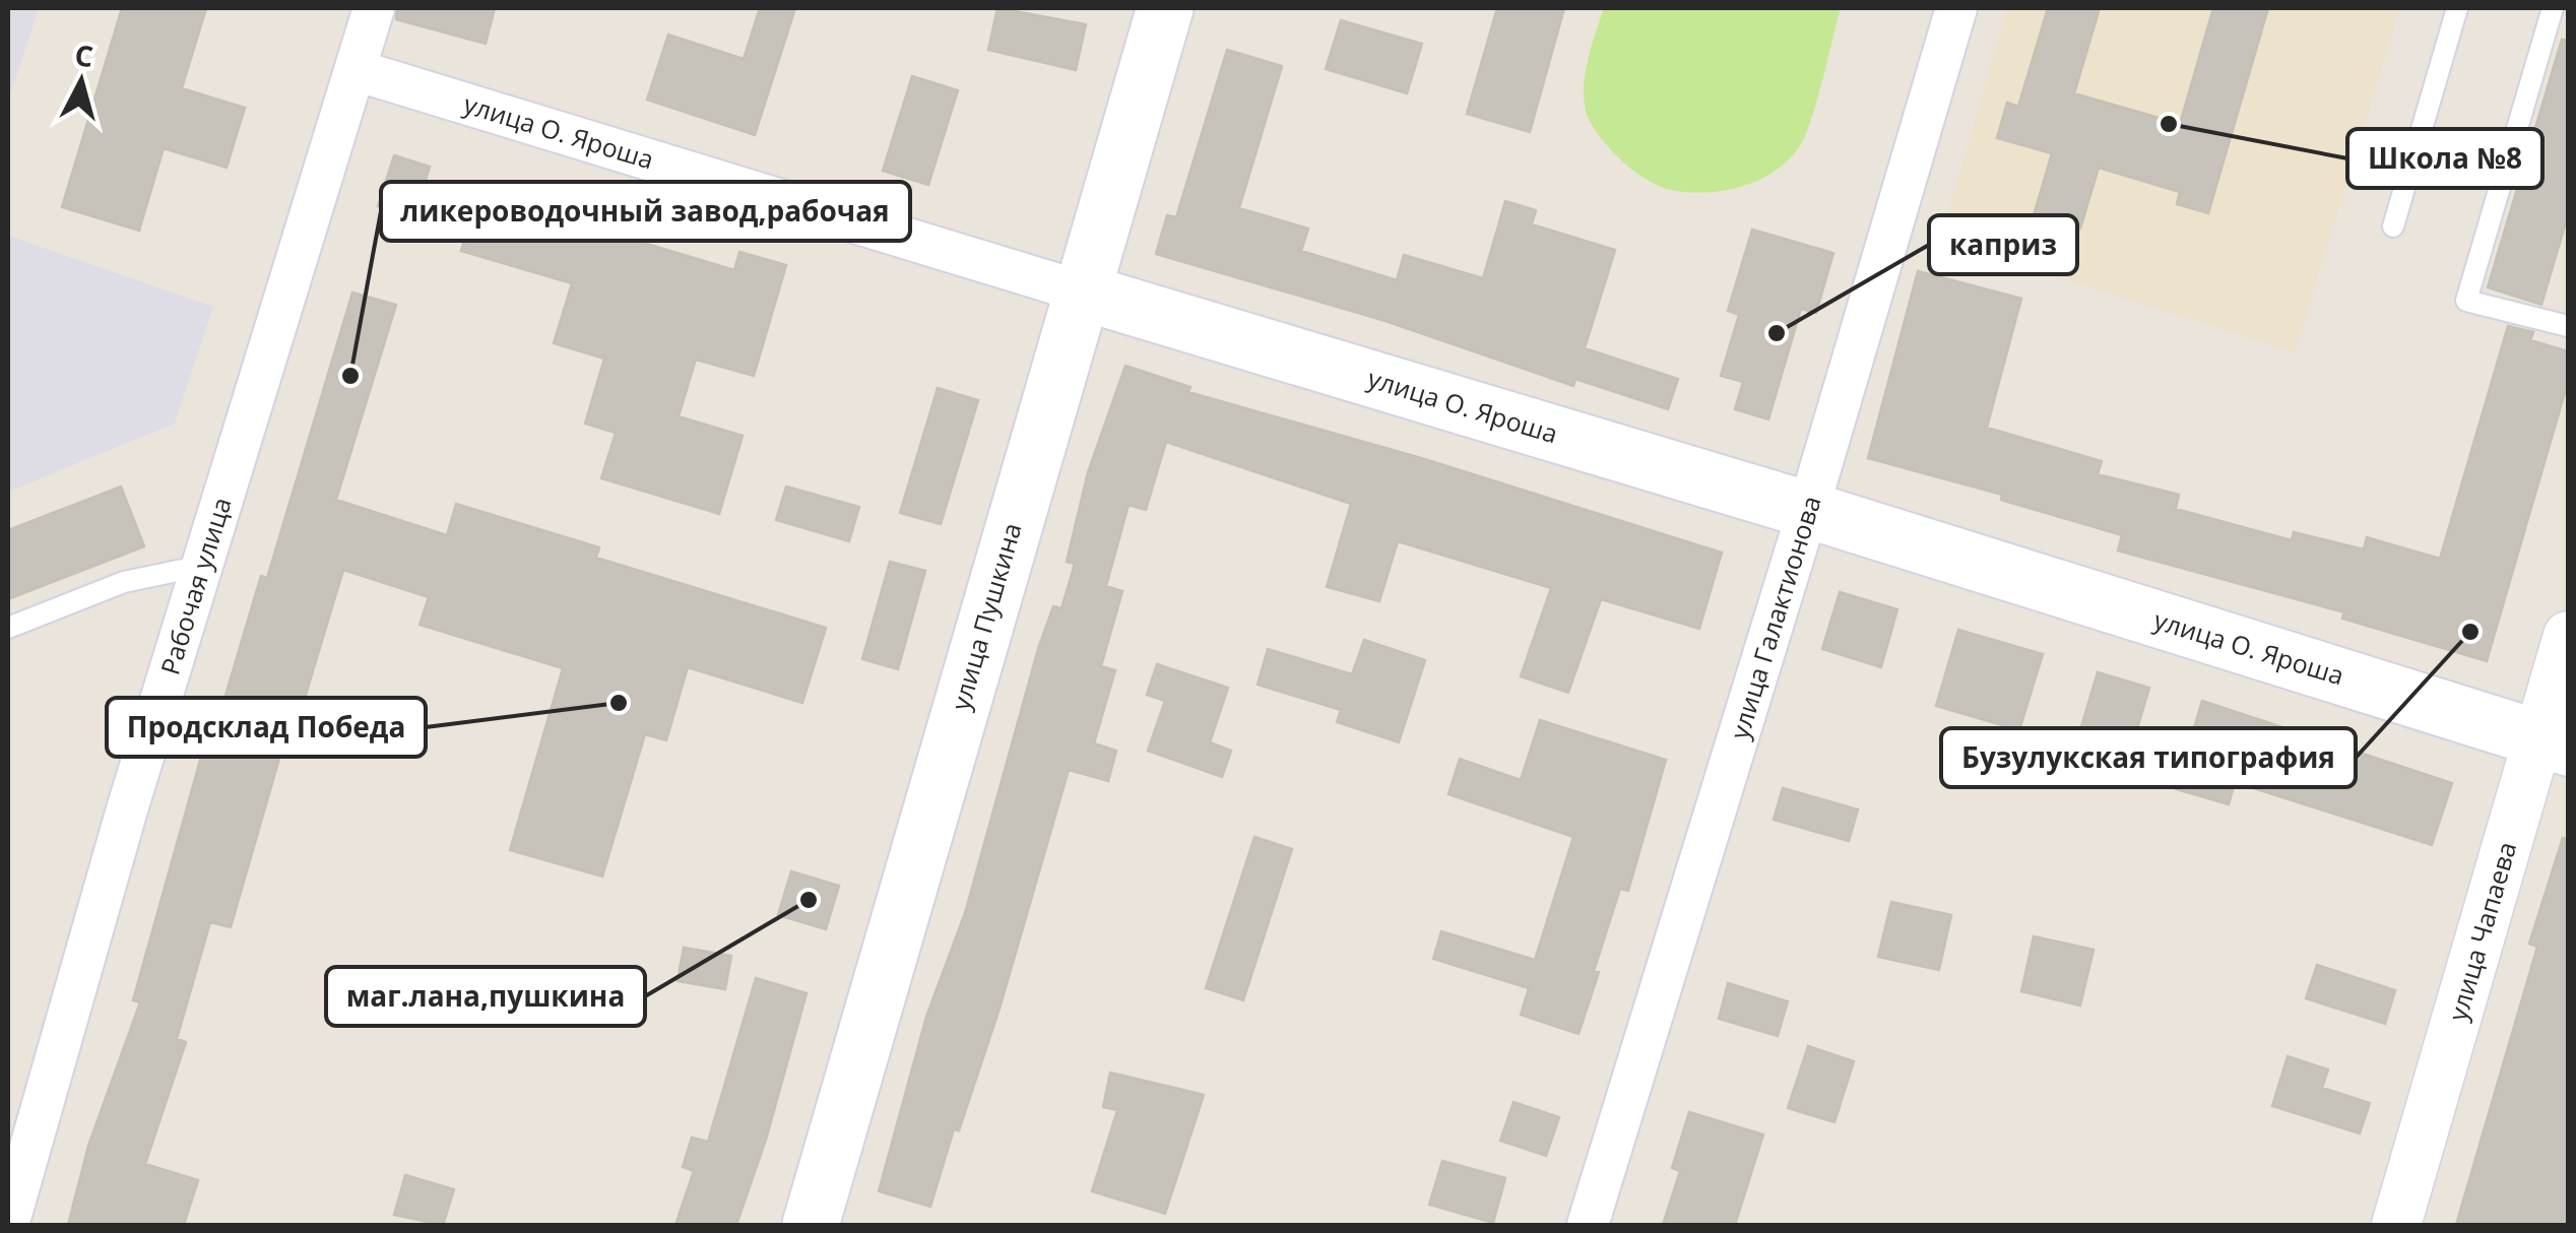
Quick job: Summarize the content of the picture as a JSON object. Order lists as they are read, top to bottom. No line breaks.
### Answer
{"streets":{"main road":["улица О. Яроша","улица Пушкина"],"street":["Рабочая улица","улица Галактионова","улица Чапаева"]},"crossings":[["улица О. Яроша","Рабочая улица"],["улица О. Яроша","улица Пушкина"],["улица О. Яроша","улица Галактионова"],["улица О. Яроша","улица Чапаева"]],"places":["Школа №8","каприз","ликероводочный завод,рабочая","Бузулукская типография","Продсклад Победа","маг.лана,пушкина"],"north":"top"}
